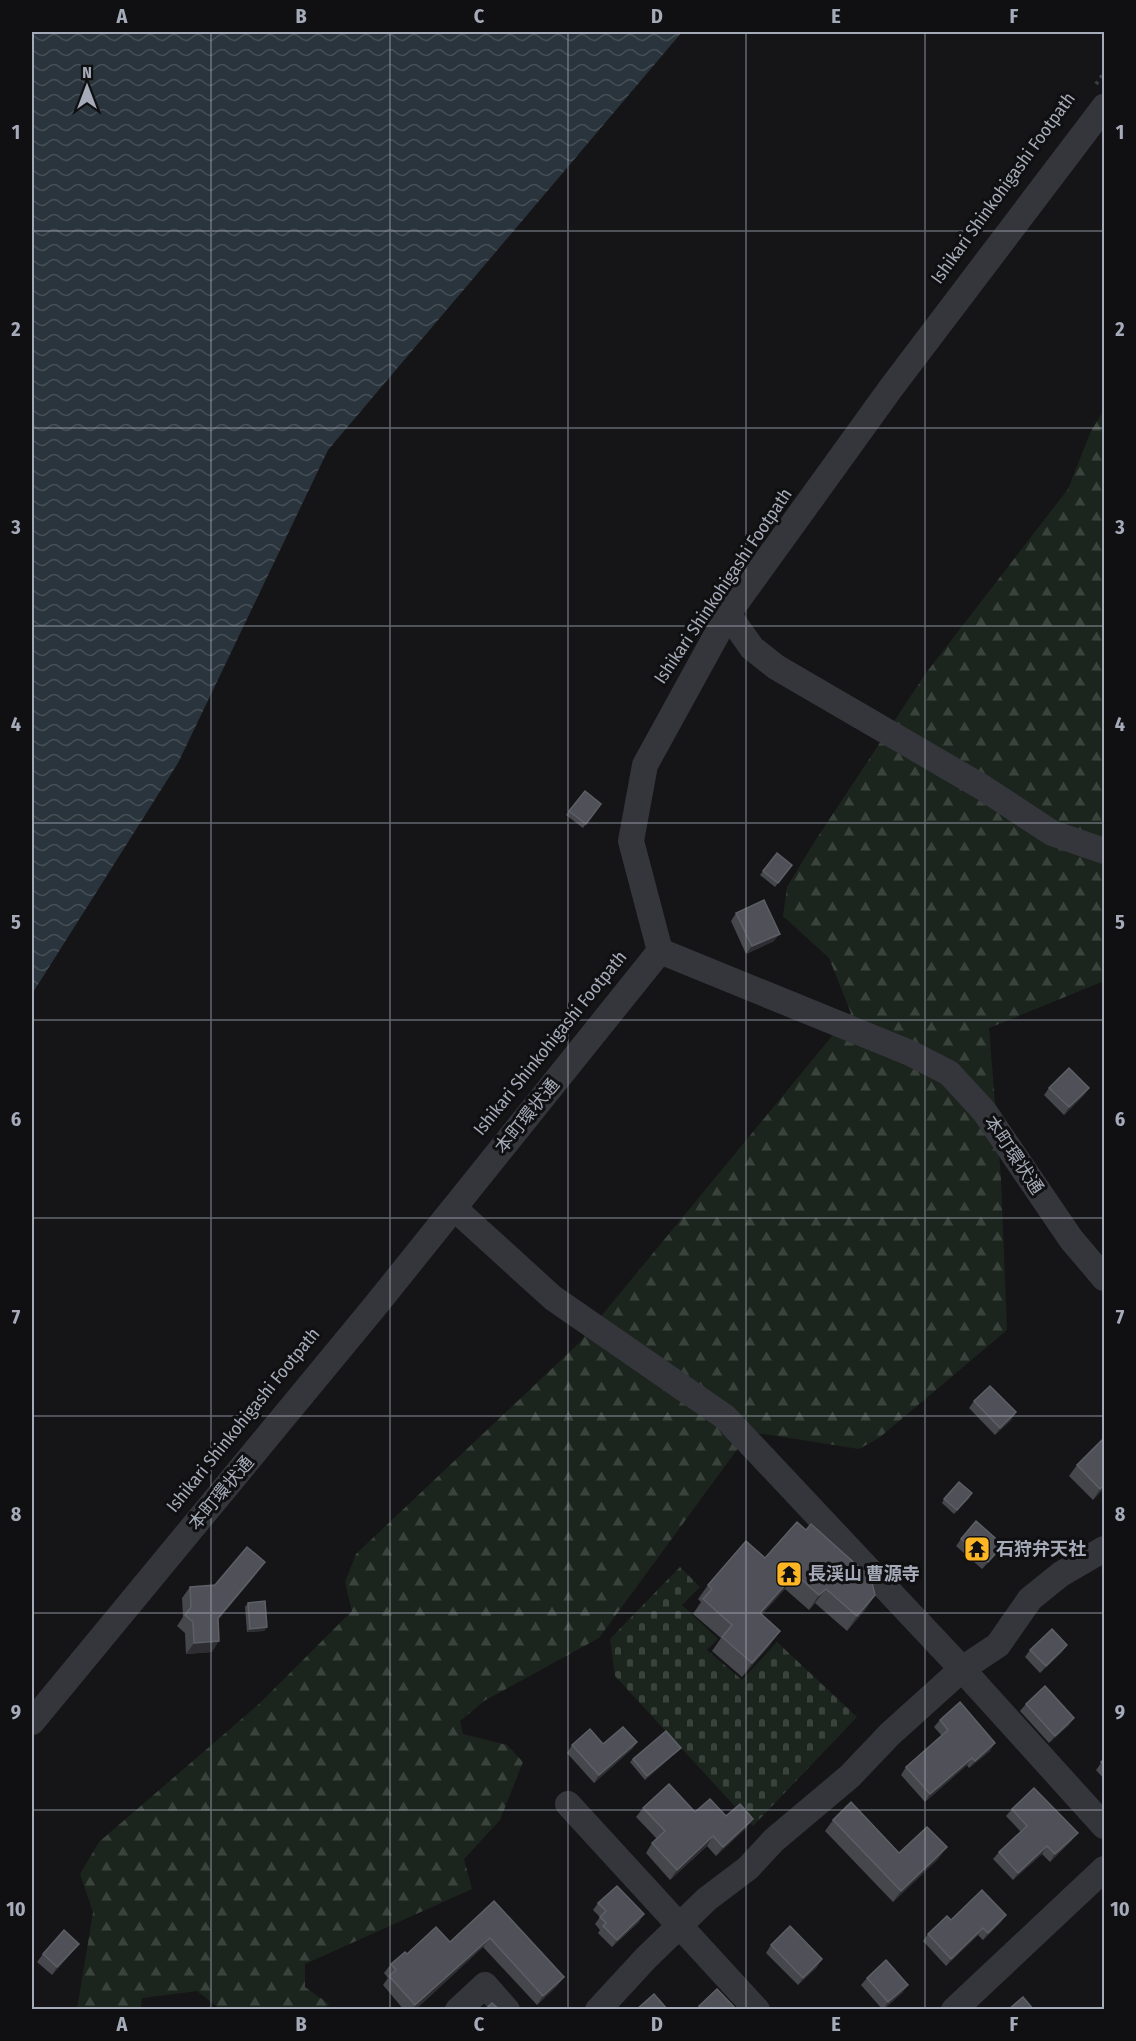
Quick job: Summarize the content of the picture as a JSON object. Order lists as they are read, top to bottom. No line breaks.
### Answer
{"streets":{"street":["本町環状通"],"path":["Ishikari Shinkohigashi Footpath"]},"places":{"temple":["石狩弁天社","長渓山 曹源寺"]},"north":"top","grid":{"columns":["A","B","C","D","E","F"],"rows":["1","2","3","4","5","6","7","8","9","10"]}}
